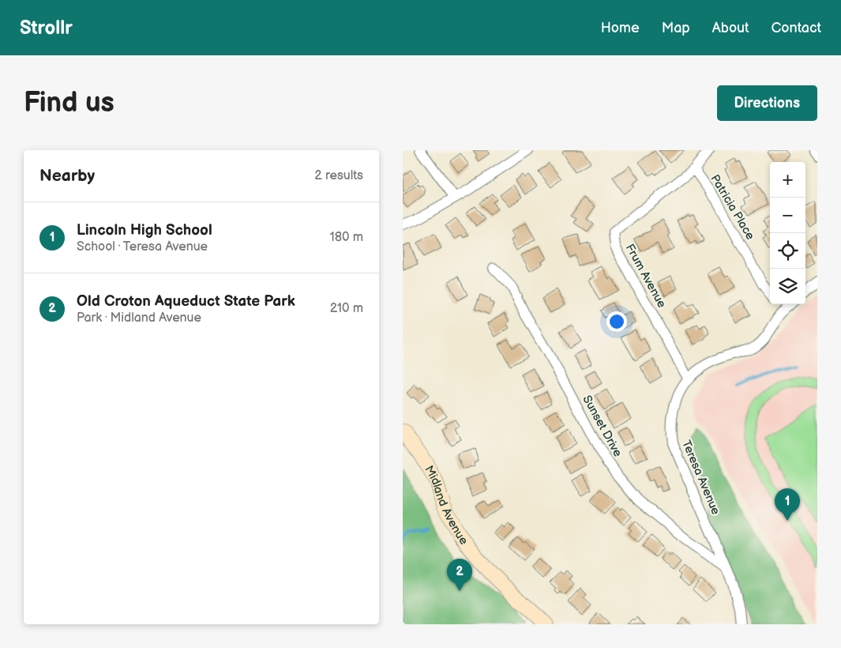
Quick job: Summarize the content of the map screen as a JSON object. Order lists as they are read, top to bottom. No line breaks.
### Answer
{"streets":{"street":["Patricia Place","Frum Avenue","Sunset Drive","Teresa Avenue","Midland Avenue"]},"crossings":[["Patricia Place","Frum Avenue"],["Patricia Place","Teresa Avenue"],["Frum Avenue","Teresa Avenue"],["Sunset Drive","Teresa Avenue"]],"page":{"header":"Strollr","nav":["Home","Map","About","Contact"],"buttons":"Directions","title":"Find us","heading":["Nearby","2 results"],"map_buttons":["+","−"],"list":[{"mark":"1","name":"Lincoln High School","note":"School · Teresa Avenue","value":"180 m"},{"mark":"2","name":"Old Croton Aqueduct State Park","note":"Park · Midland Avenue","value":"210 m"}],"pins":["1","2"]}}
